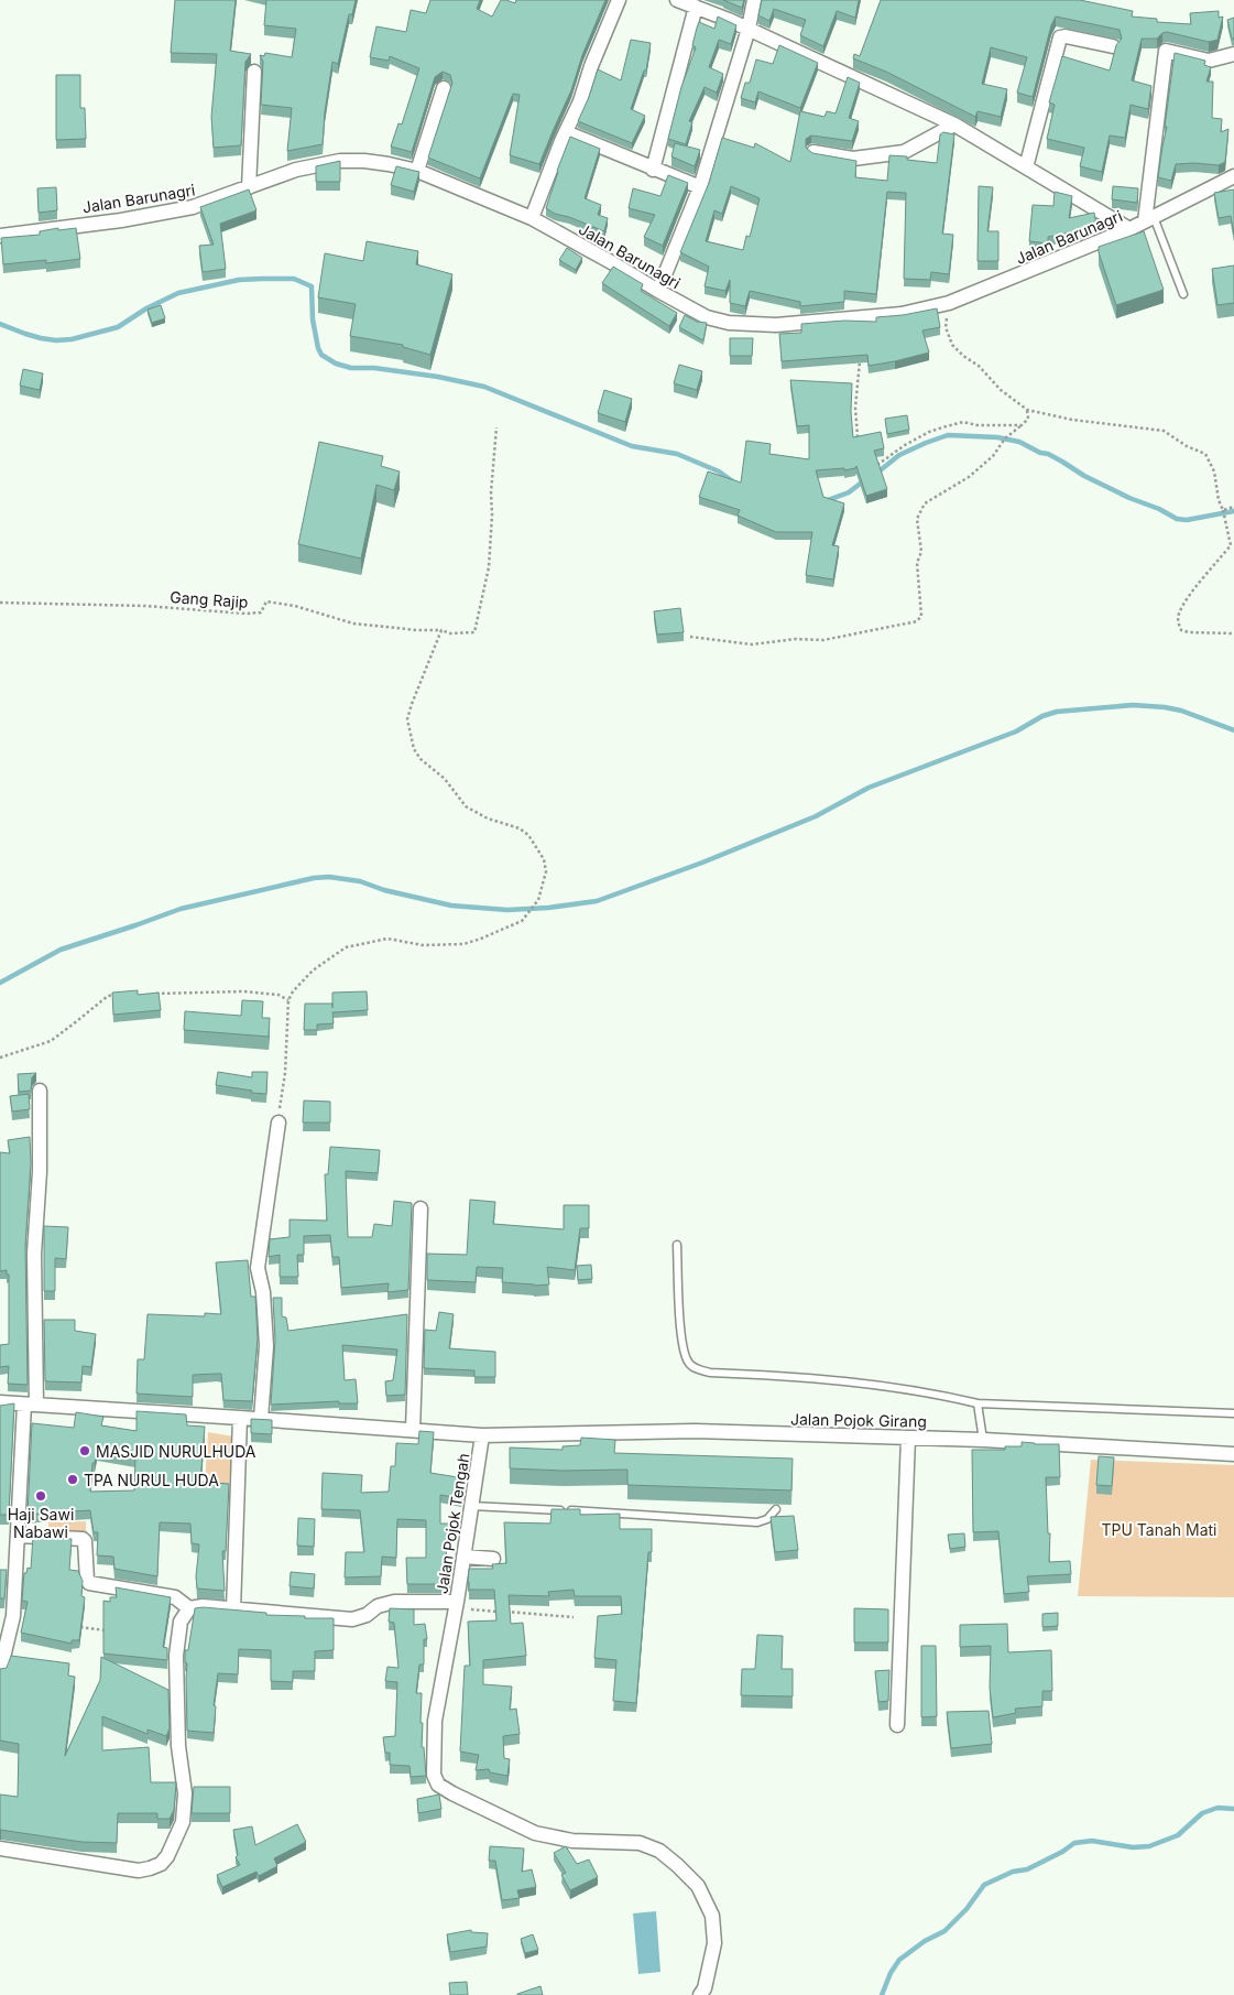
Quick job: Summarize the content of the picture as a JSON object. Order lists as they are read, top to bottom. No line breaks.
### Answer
{"streets":{"street":["Jalan Barunagri","Jalan Pojok Girang","Jalan Pojok Tengah"],"path":["Gang Rajip"]},"crossings":[["Jalan Pojok Girang","Jalan Pojok Tengah"]],"parks":["TPU Tanah Mati"],"places":["MASJID NURULHUDA","TPA NURUL HUDA","Haji Sawi Nabawi"]}
